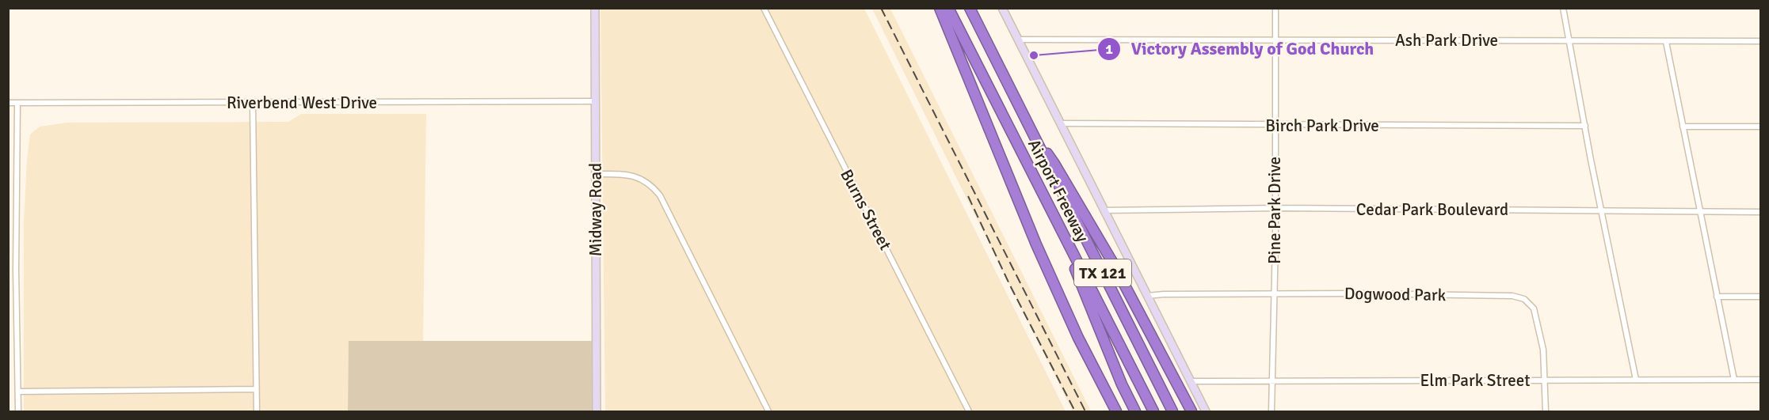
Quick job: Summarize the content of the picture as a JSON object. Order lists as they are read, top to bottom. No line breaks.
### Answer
{"streets":{"highway":["Airport Freeway","TX 121"],"main road":["Midway Road"],"street":["Ash Park Drive","Riverbend West Drive","Birch Park Drive","Burns Street","Cedar Park Boulevard","Pine Park Drive","Dogwood Park","Elm Park Street"]},"crossings":[["Ash Park Drive","Airport Freeway"],["Ash Park Drive","Pine Park Drive"],["Riverbend West Drive","Midway Road"],["Birch Park Drive","Airport Freeway"],["Birch Park Drive","Pine Park Drive"],["Airport Freeway","Cedar Park Boulevard"],["Airport Freeway","Dogwood Park"],["Airport Freeway","Elm Park Street"],["Cedar Park Boulevard","Pine Park Drive"],["Pine Park Drive","Dogwood Park"],["Pine Park Drive","Elm Park Street"],["Dogwood Park","Elm Park Street"]],"places":["Victory Assembly of God Church"]}
